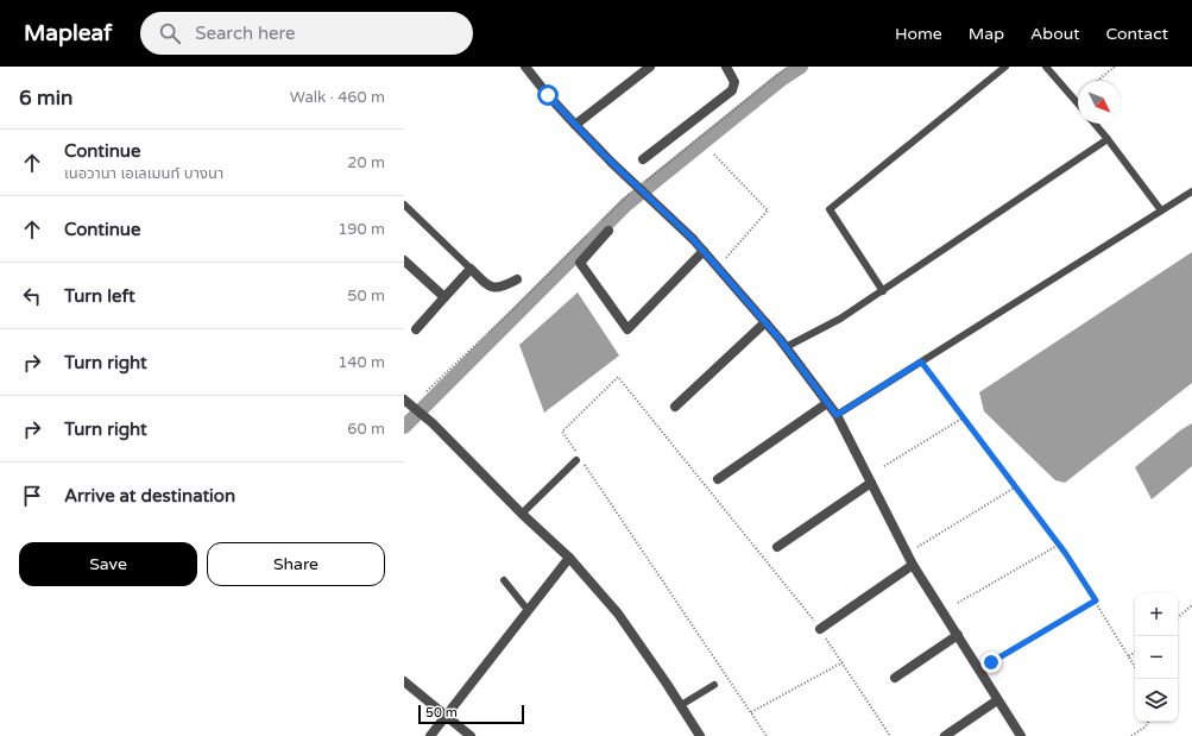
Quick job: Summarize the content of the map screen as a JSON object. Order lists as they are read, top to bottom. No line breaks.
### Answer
{"scale_bar":"50 m","north":"bottom right","page":{"header":"Mapleaf","search":"Search here","nav":["Home","Map","About","Contact"],"heading":["6 min","Walk · 460 m"],"list":[["Continue","เนอวานา เอเลเมนท์ บางนา","20 m"],["Continue","190 m"],["Turn left","50 m"],["Turn right","140 m"],["Turn right","60 m"],"Arrive at destination"],"buttons":["Save","Share"],"map_buttons":["+","−"],"scale":"50 m"}}
